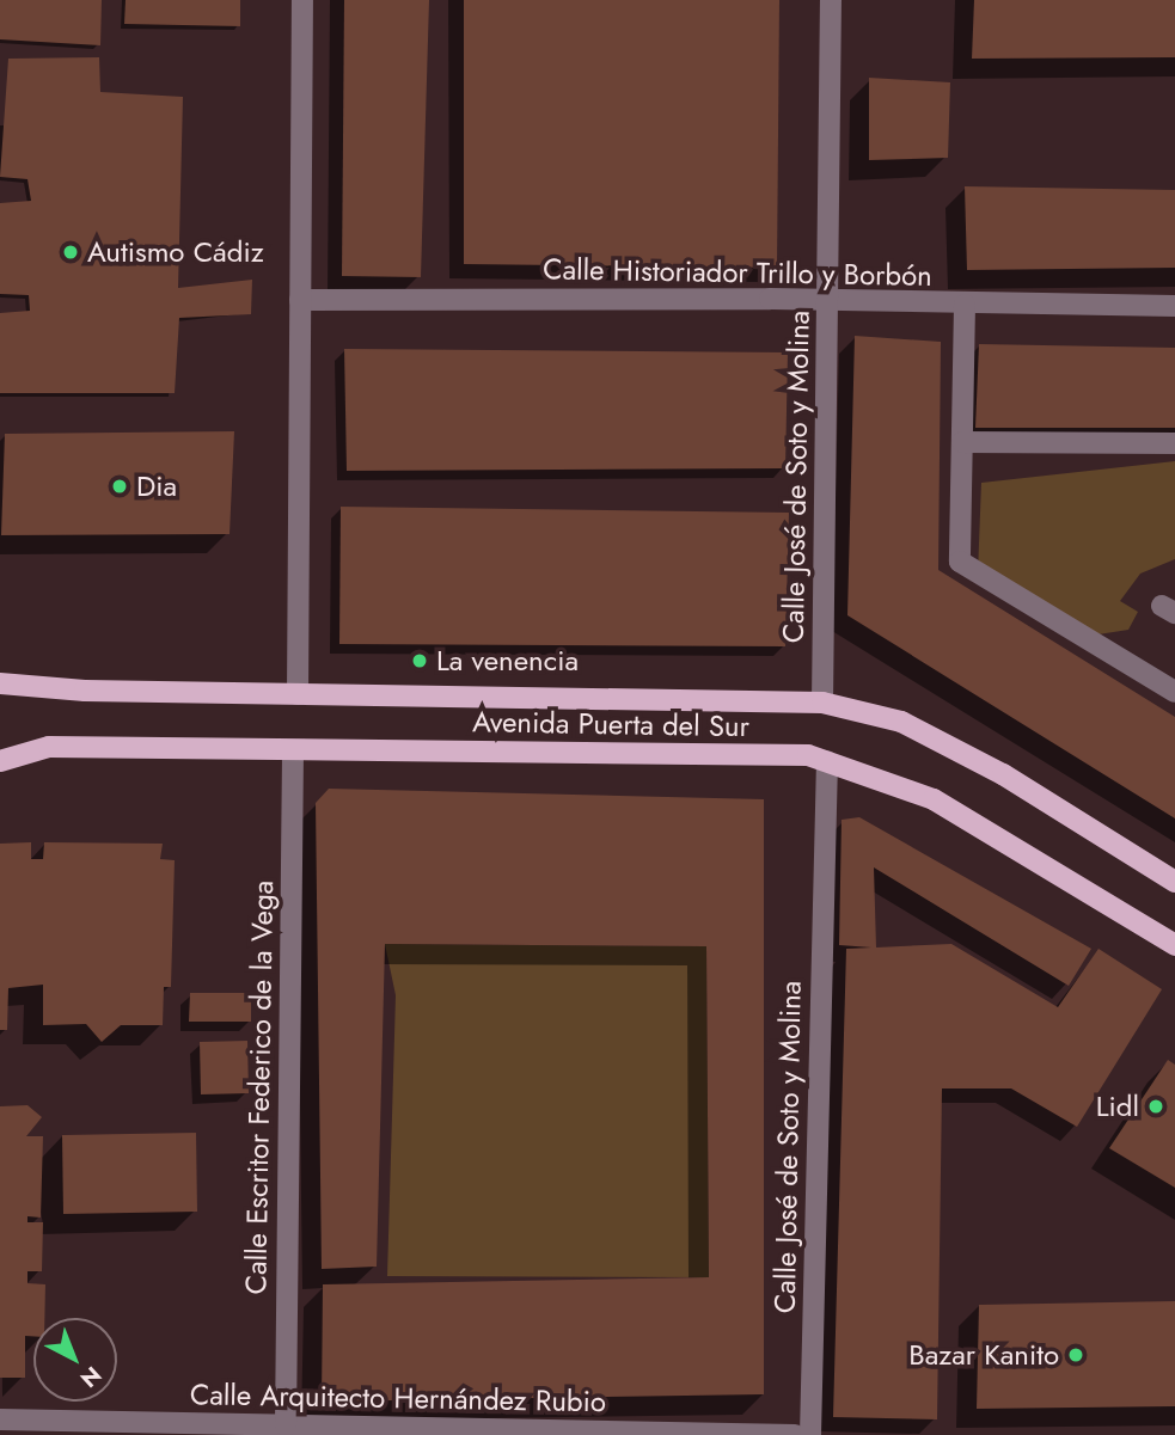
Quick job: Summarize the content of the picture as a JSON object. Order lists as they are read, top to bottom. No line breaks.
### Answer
{"streets":{"main road":["Avenida Puerta del Sur"],"street":["Calle Historiador Trillo y Borbón","Calle José de Soto y Molina","Calle Escritor Federico de la Vega","Calle Arquitecto Hernández Rubio"]},"crossings":[["Calle Historiador Trillo y Borbón","Calle José de Soto y Molina"],["Calle José de Soto y Molina","Avenida Puerta del Sur"],["Avenida Puerta del Sur","Calle Escritor Federico de la Vega"],["Calle Escritor Federico de la Vega","Calle Arquitecto Hernández Rubio"]],"places":["Autismo Cádiz","Dia","La venencia","Lidl","Bazar Kanito"],"north":"bottom right"}
